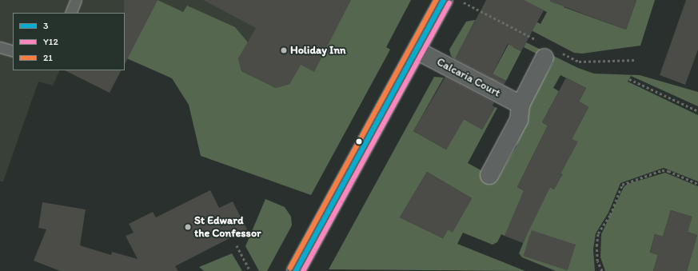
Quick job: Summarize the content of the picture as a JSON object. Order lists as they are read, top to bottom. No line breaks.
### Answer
{"streets":{"main road":["Calcaria Court"]},"places":["Holiday Inn","St Edward the Confessor"],"lines":["transit line 3","transit line 21","transit line Y12"],"legend":["3","Y12","21"]}
